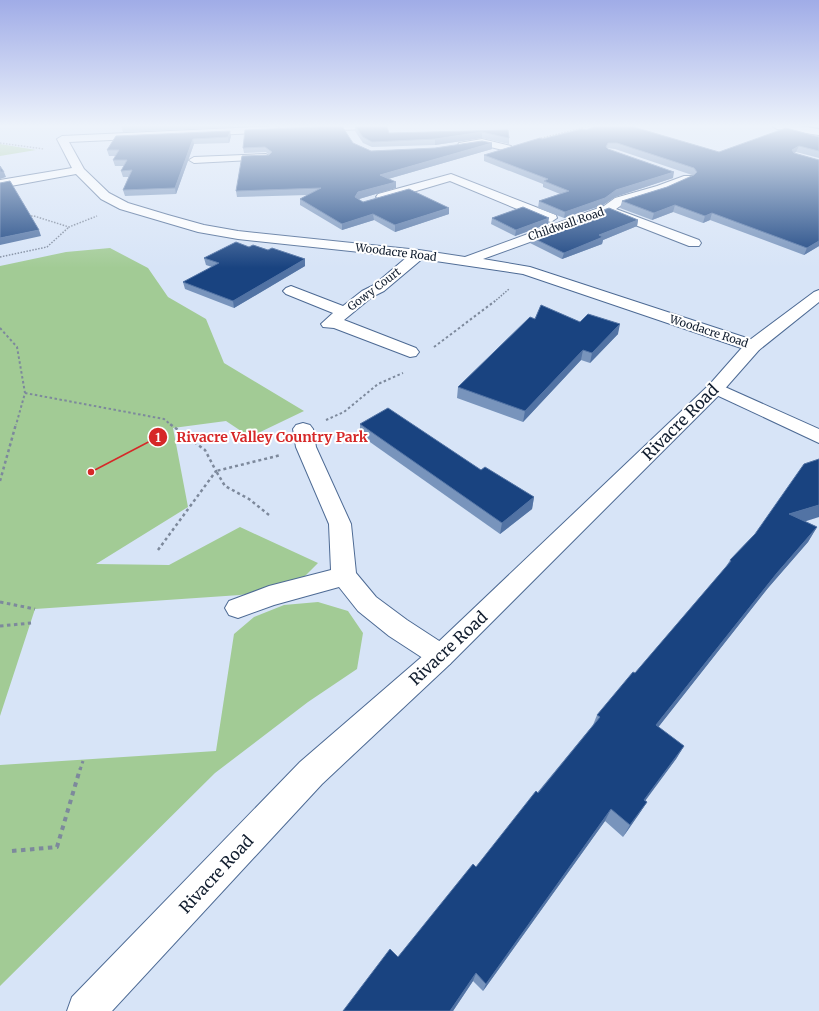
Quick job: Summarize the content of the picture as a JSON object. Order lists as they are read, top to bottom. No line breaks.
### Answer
{"streets":{"street":["Childwall Road","Woodacre Road","Gowy Court","Rivacre Road"]},"crossings":[["Childwall Road","Woodacre Road"],["Woodacre Road","Gowy Court"],["Woodacre Road","Rivacre Road"]],"places":["Rivacre Valley Country Park"]}
